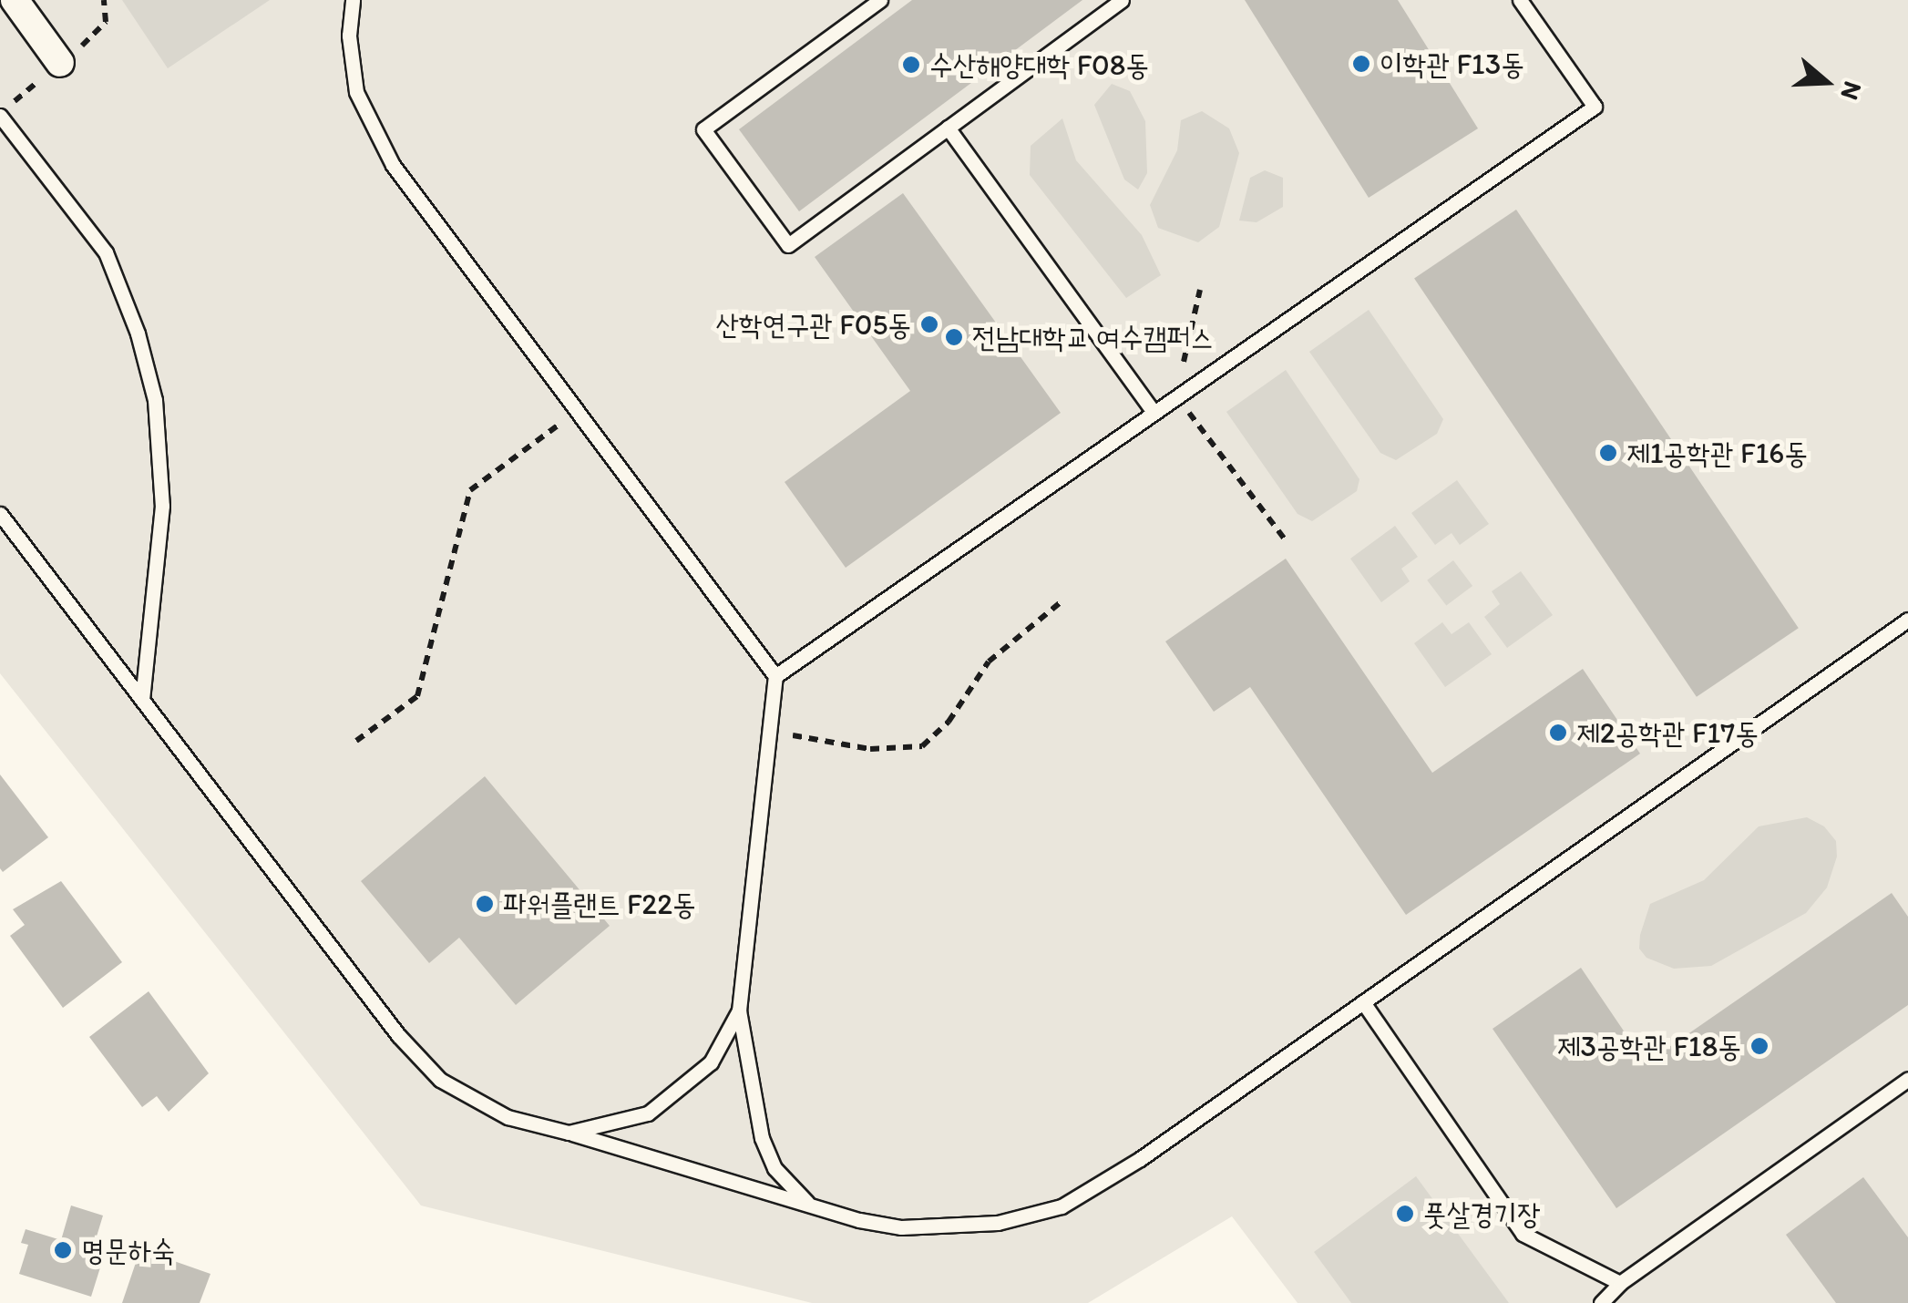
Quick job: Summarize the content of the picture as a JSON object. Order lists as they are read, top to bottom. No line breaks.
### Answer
{"places":["이학관 F13동","수산해양대학 F08동","산학연구관 F05동","전남대학교 여수캠퍼스","제1공학관 F16동","제2공학관 F17동","파워플랜트 F22동","제3공학관 F18동","풋살경기장","명문하숙"],"north":"right"}
